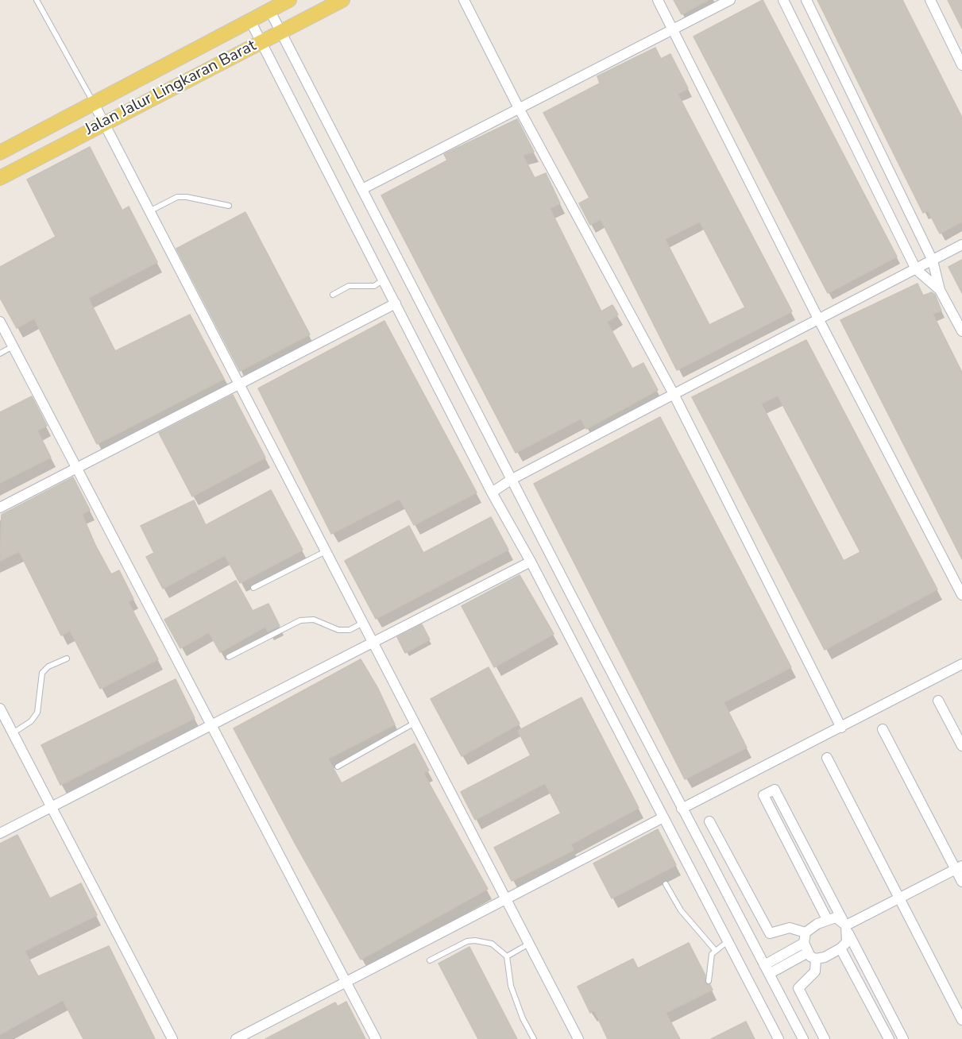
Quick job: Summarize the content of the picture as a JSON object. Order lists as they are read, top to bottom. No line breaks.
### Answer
{"streets":{"main road":["Jalan Jalur Lingkaran Barat"]}}
